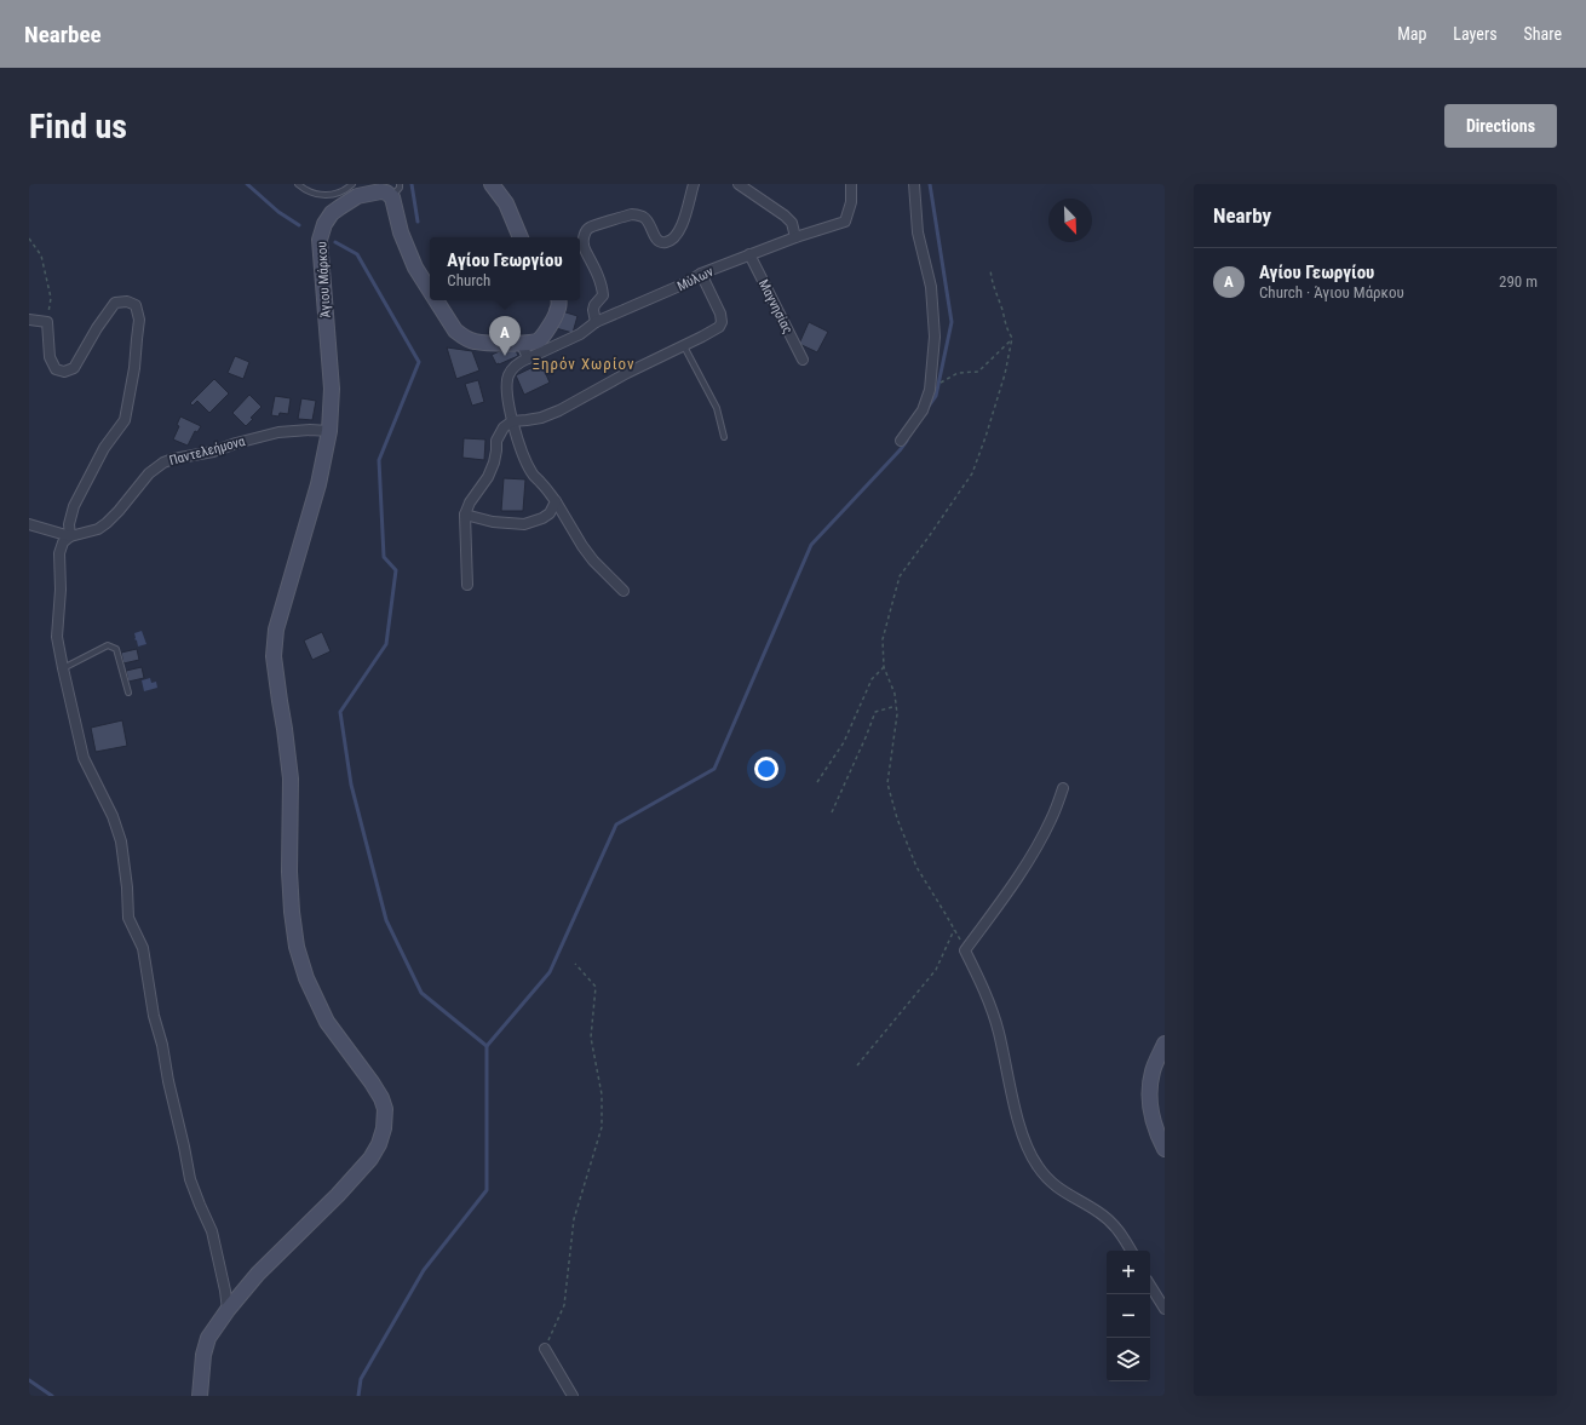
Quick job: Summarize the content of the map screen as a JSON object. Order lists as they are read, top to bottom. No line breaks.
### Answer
{"streets":{"street":["Μύλων","Άγιου Μάρκου","Μαγνησίας","Παντελεήμονα"]},"crossings":[["Μύλων","Μαγνησίας"],["Άγιου Μάρκου","Παντελεήμονα"]],"districts":["Ξηρόν Χωρίον"],"north":"bottom right","page":{"header":"Nearbee","nav":["Map","Layers","Share"],"buttons":"Directions","title":"Find us","heading":"Nearby","popup":["Αγίου Γεωργίου","Church"],"list":[{"mark":"A","name":"Αγίου Γεωργίου","note":"Church · Άγιου Μάρκου","value":"290 m"}],"pins":"A","map_buttons":["+","−"]}}
